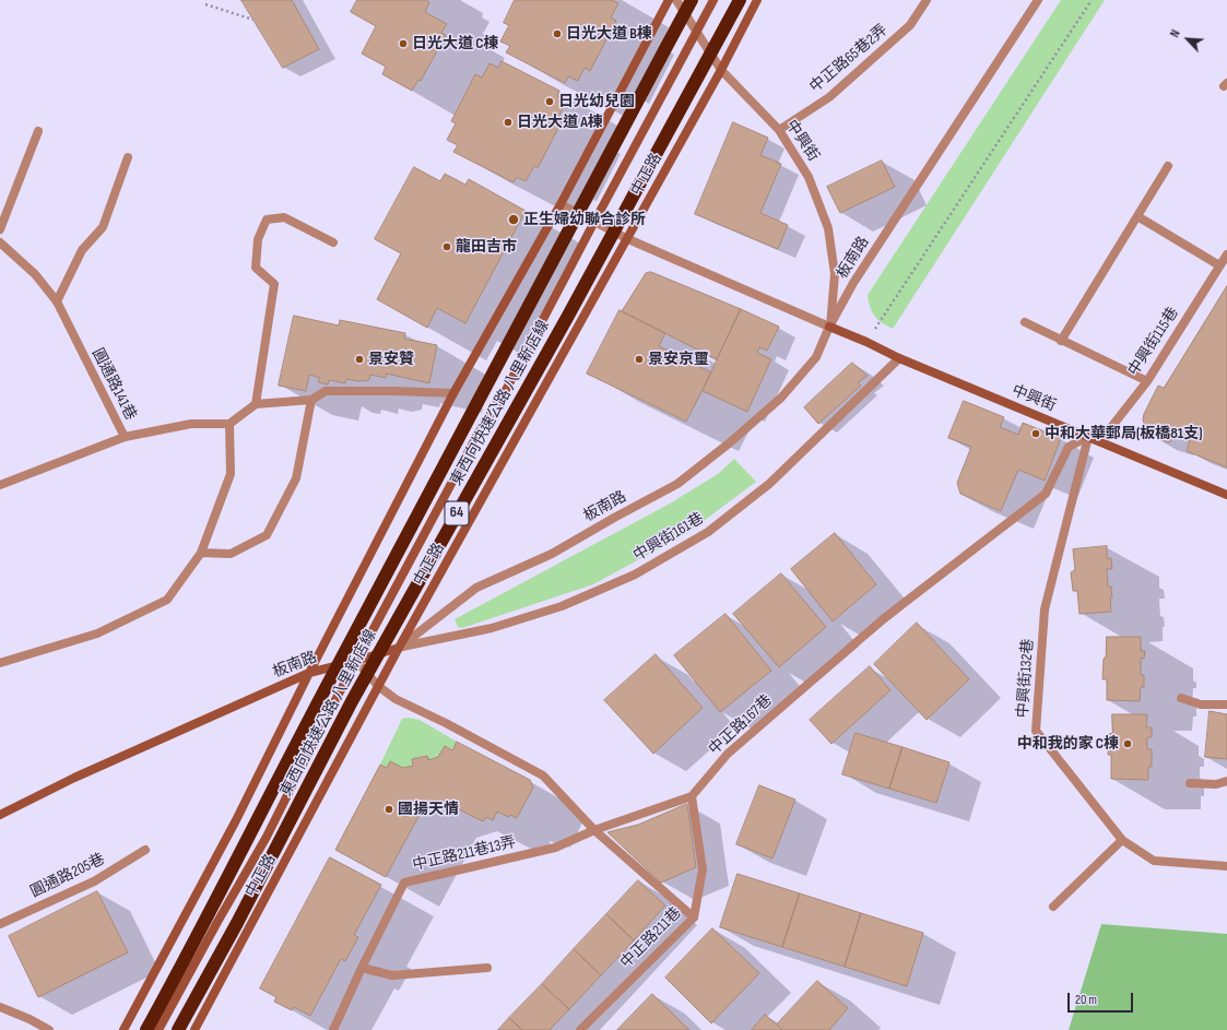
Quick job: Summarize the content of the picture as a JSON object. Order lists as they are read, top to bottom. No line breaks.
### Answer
{"streets":{"highway":["東西向快速公路 八里新店線","64"],"main road":["中興街","中正路","板南路"],"street":["中正路65巷2弄","中興街115巷","圓通路141巷","中興街161巷","中興街132巷","中正路167巷","中正路211巷13弄","圓通路205巷","中正路211巷"]},"crossings":[["中正路65巷2弄","中興街"],["中興街","中正路"],["中興街","板南路"],["中興街","中興街115巷"],["中興街","中興街161巷"],["中興街","中興街132巷"],["中興街","中正路167巷"],["中正路","板南路"],["中正路","中興街161巷"],["板南路","中興街161巷"],["中興街132巷","中正路167巷"],["中正路167巷","中正路211巷"]],"places":["日光大道 B棟","日光大道 C棟","日光幼兒園","日光大道 A棟","正生婦幼聯合診所","龍田吉市","景安贊","景安京璽","中和大華郵局(板橋81支)","中和我的家 C棟","國揚天情"],"scale_bar":"20 m","north":"top left"}
